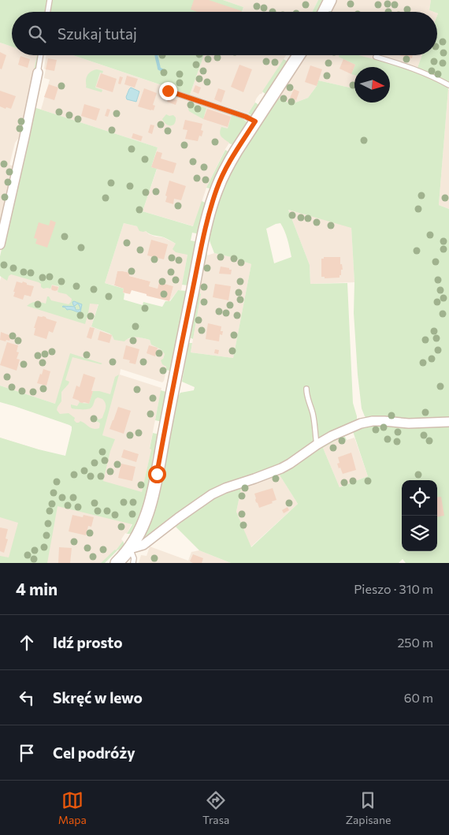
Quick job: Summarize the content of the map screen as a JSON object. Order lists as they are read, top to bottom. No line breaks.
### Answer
{"north":"right","page":{"search":"Szukaj tutaj","heading":["4 min","Pieszo · 310 m"],"list":[["Idź prosto","250 m"],["Skręć w lewo","60 m"],"Cel podróży"],"nav":["Mapa","Trasa","Zapisane"]}}
